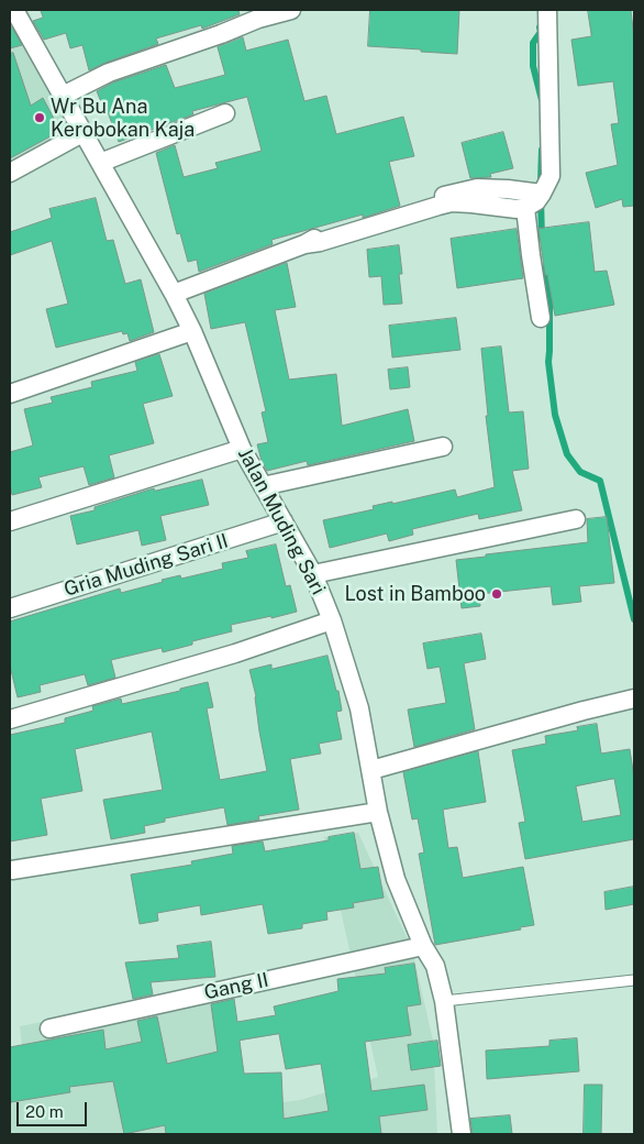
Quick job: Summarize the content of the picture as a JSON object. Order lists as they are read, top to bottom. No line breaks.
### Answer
{"streets":{"street":["Jalan Muding Sari","Gria Muding Sari II","Gang II"]},"crossings":[["Jalan Muding Sari","Gria Muding Sari II"],["Jalan Muding Sari","Gang II"]],"places":["Wr Bu Ana Kerobokan Kaja","Lost in Bamboo"],"scale_bar":"20 m"}
